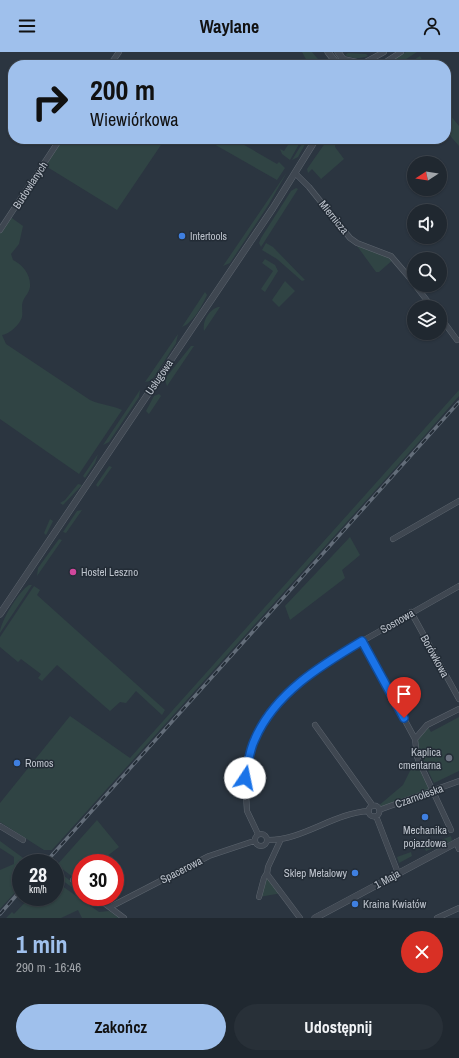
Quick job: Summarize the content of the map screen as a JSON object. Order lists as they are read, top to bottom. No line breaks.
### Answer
{"streets":{"street":["Budowlanych","Miernicza","Usługowa","Sosnowa","Borówkowa","Czarnoleska","Spacerowa","1 Maja"]},"crossings":[["Miernicza","Usługowa"],["Sosnowa","Borówkowa"],["Sosnowa","Spacerowa"]],"places":["Intertools","Hostel Leszno","Kaplica cmentarna","Romos","Mechanika pojazdowa","Sklep Metalowy","Kraina Kwiatów"],"north":"left","page":{"header":"Waylane","turn":["200 m","Wiewiórkowa"],"speed":"28 km/h","limit":"30","heading":["1 min","290 m · 16:46"],"buttons":["Zakończ","Udostępnij"]}}
